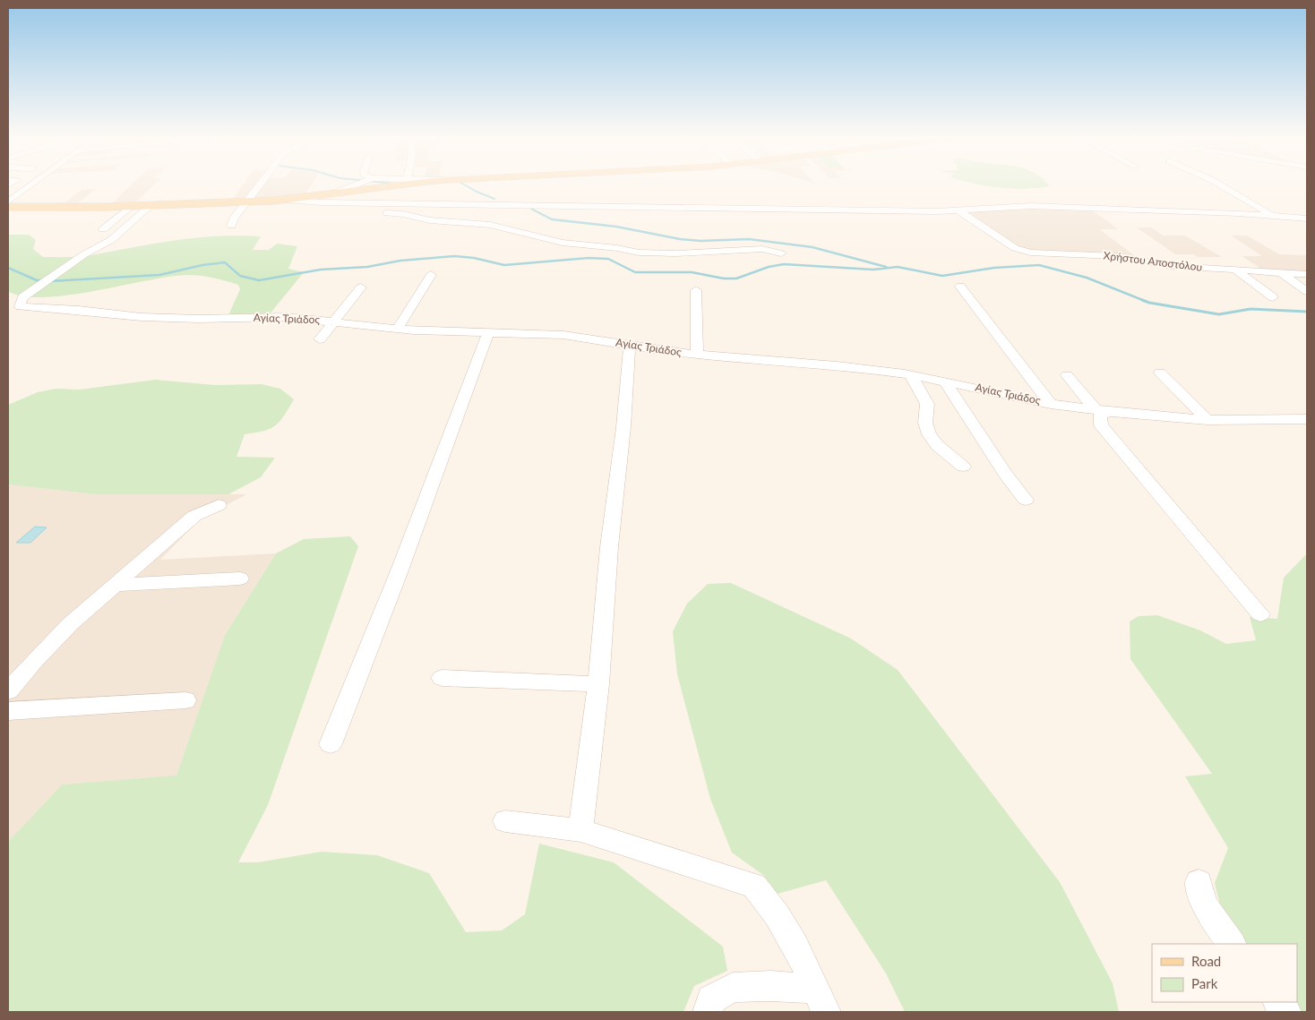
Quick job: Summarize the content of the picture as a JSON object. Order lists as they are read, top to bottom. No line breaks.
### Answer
{"streets":{"street":["Χρήστου Αποστόλου","Αγίας Τριάδος"]},"legend":["Road","Park"]}
